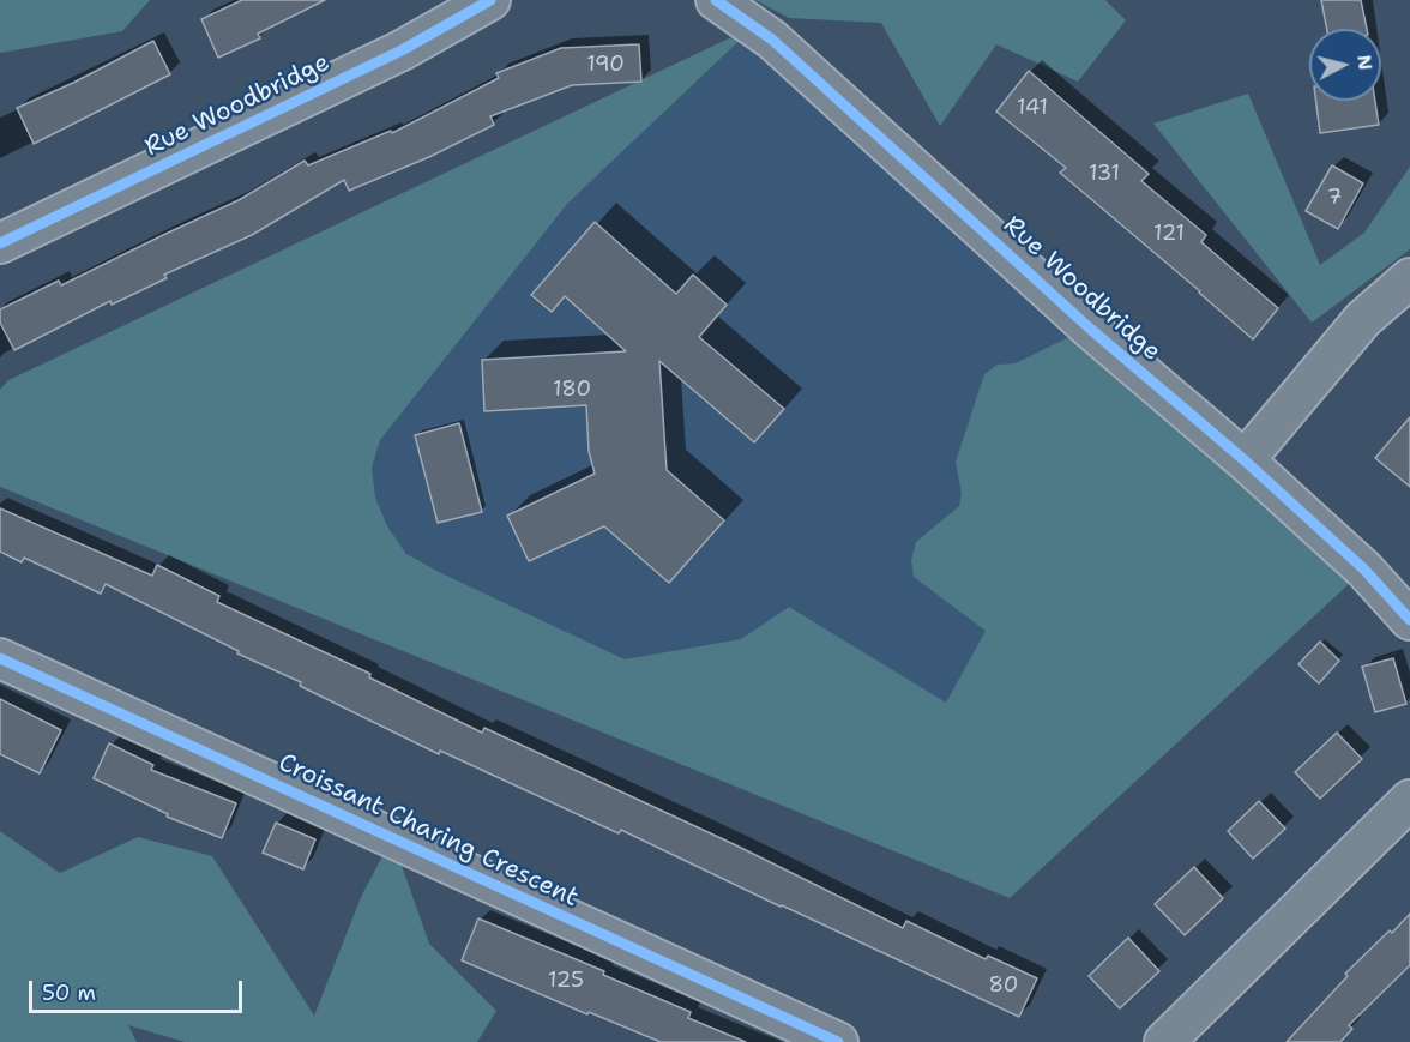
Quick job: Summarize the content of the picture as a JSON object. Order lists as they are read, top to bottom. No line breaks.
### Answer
{"streets":{"street":["Rue Woodbridge","Croissant Charing Crescent"]},"house_numbers":["190","141","131","7","121","180","125","80"],"scale_bar":"50 m","north":"right"}
